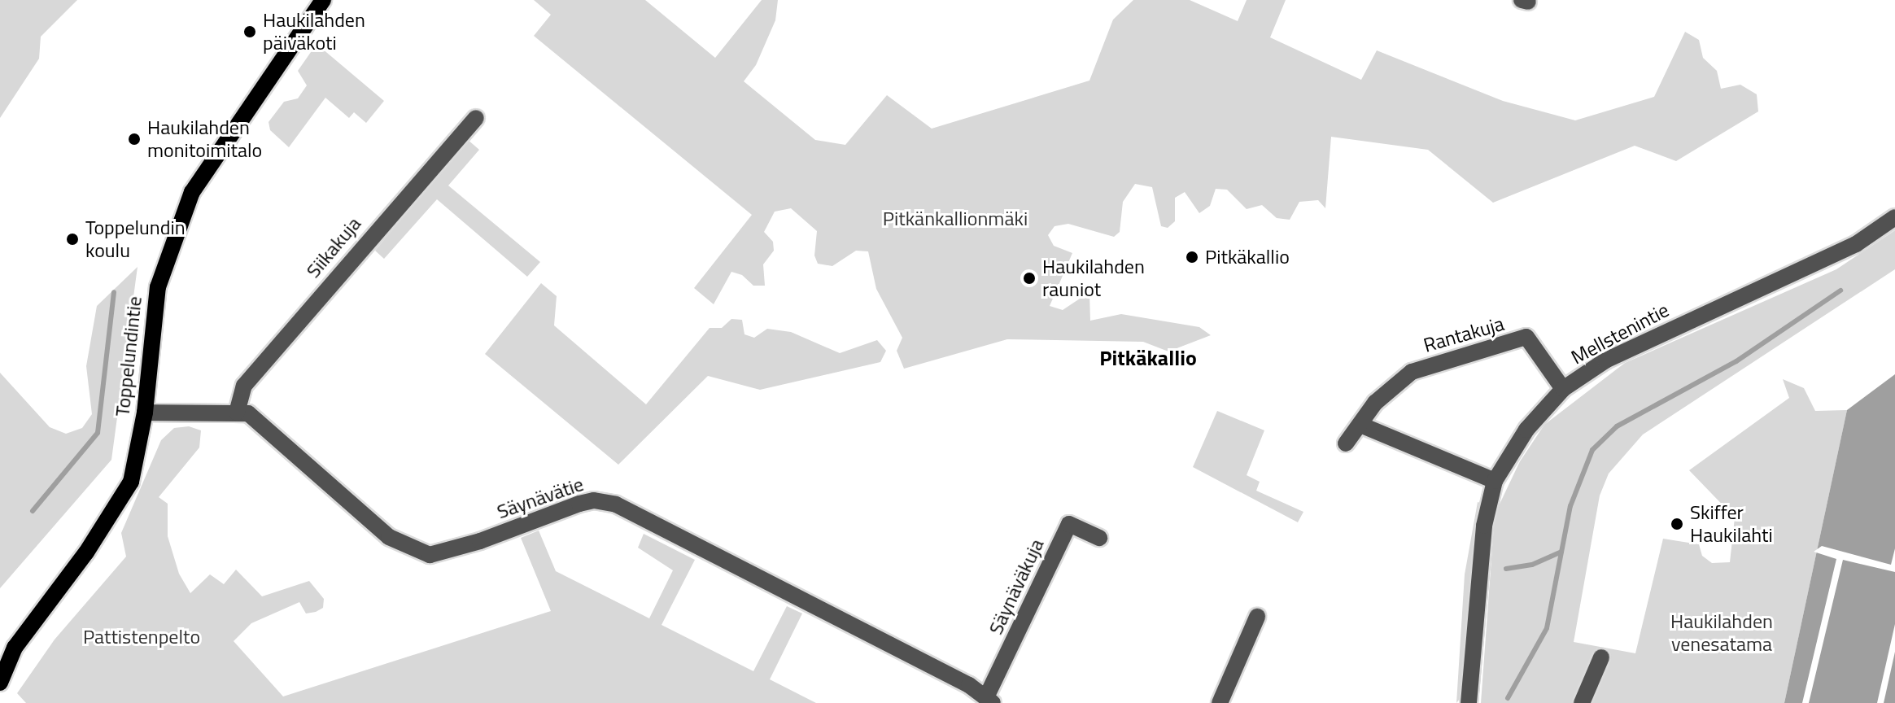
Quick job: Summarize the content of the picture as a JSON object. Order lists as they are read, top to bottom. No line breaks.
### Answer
{"streets":{"main road":["Toppelundintie"],"street":["Siikakuja","Mellstenintie","Rantakuja","Säynävätie","Säynäväkuja"]},"crossings":[["Siikakuja","Säynävätie"],["Mellstenintie","Rantakuja"],["Säynävätie","Säynäväkuja"]],"districts":["Pitkäkallio"],"parks":["Pitkänkallionmäki","Haukilahden venesatama","Pattistenpelto"],"places":["Haukilahden päiväkoti","Haukilahden monitoimitalo","Toppelundin koulu","Pitkäkallio","Haukilahden rauniot","Skiffer Haukilahti"]}
